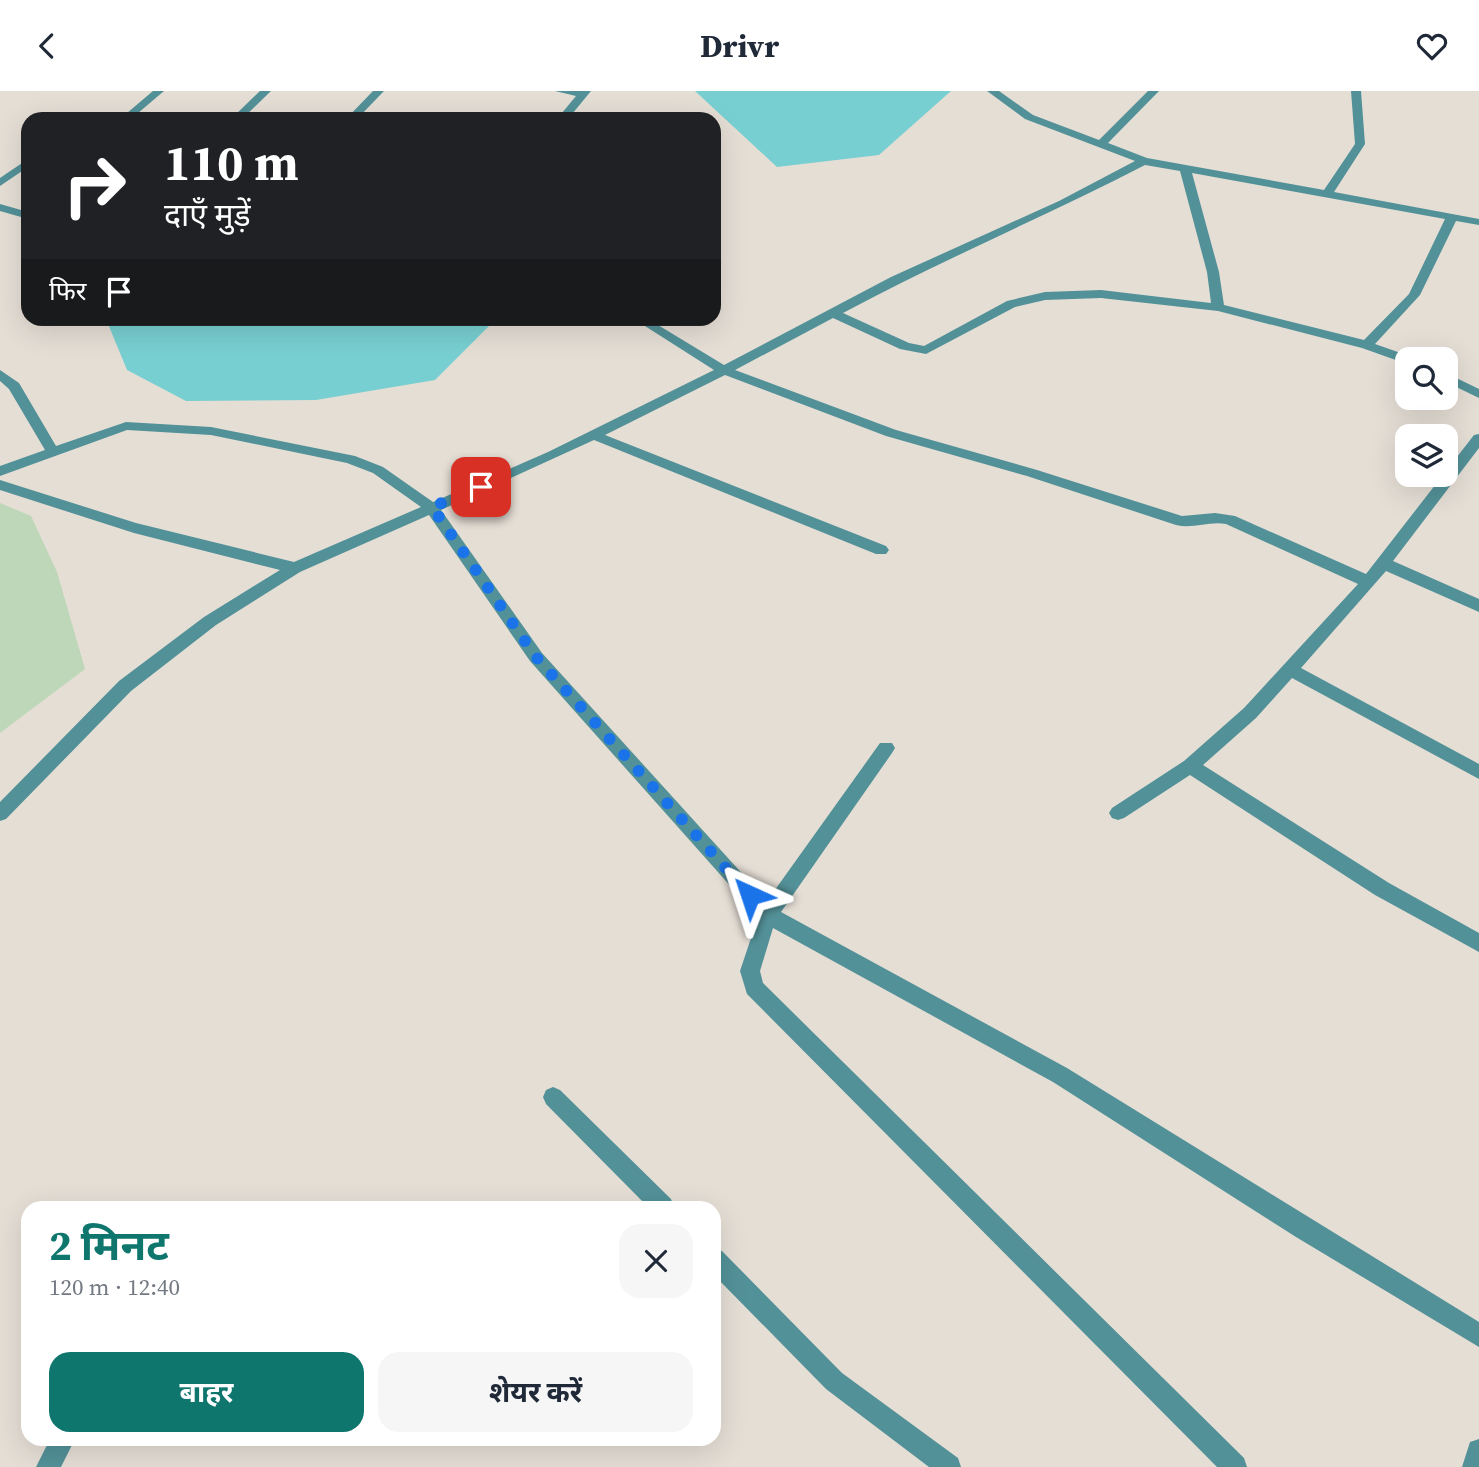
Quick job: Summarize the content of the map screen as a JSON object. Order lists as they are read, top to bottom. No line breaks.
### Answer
{"page":{"header":"Drivr","turn":["110 m","दाएँ मुड़ें"],"then":"फिर","heading":["2 मिनट","120 m · 12:40"],"buttons":["बाहर","शेयर करें"]}}
